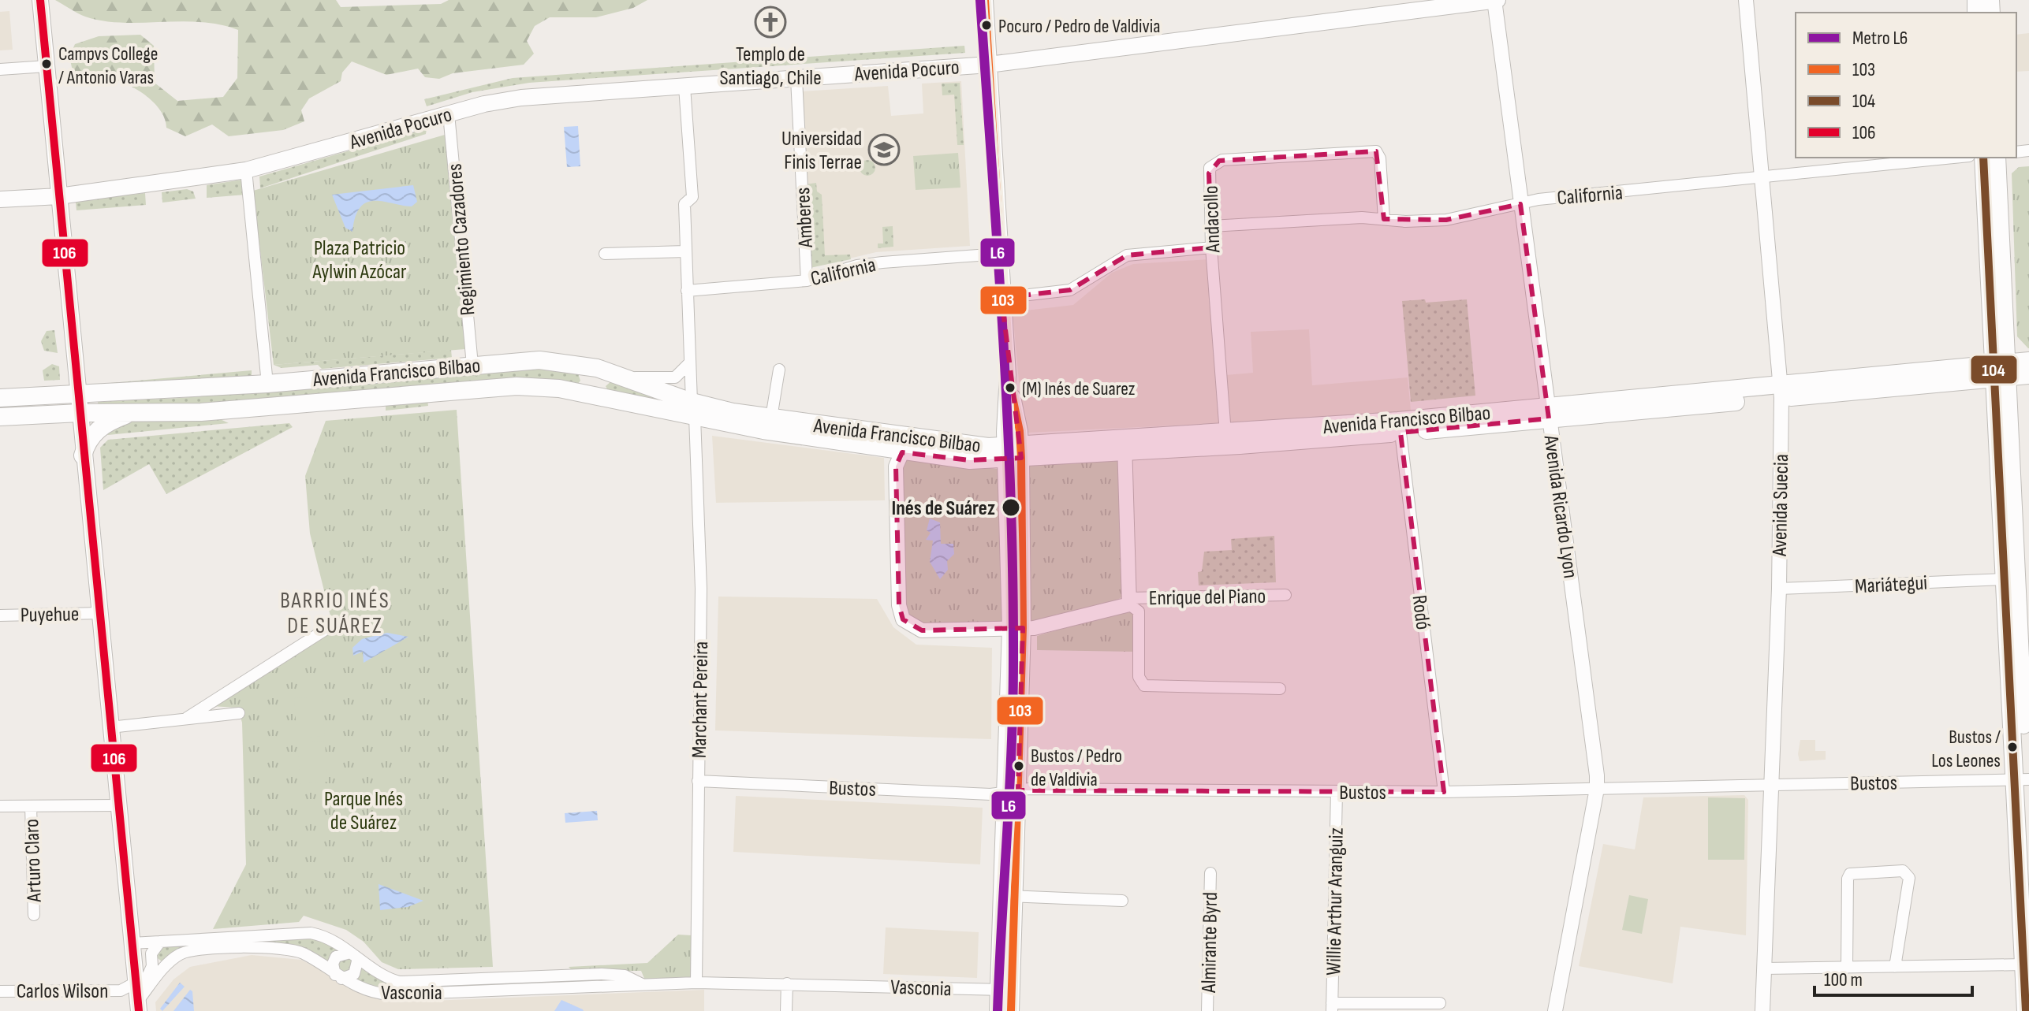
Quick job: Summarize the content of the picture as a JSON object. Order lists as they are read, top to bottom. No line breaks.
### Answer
{"streets":{"main road":["Avenida Pocuro","Avenida Francisco Bilbao"],"street":["California","Amberes","Andacollo","Regimiento Cazadores","Avenida Suecia","Avenida Ricardo Lyon","Mariátegui","Enrique del Piano","Rodó","Puyehue","Marchant Pereira","Bustos","Arturo Claro","Willie Arthur Aranguiz","Almirante Byrd","Vasconia","Carlos Wilson"]},"crossings":[["Avenida Pocuro","Amberes"],["Avenida Pocuro","Regimiento Cazadores"],["Avenida Pocuro","Avenida Ricardo Lyon"],["Avenida Pocuro","Marchant Pereira"],["California","Amberes"],["California","Andacollo"],["California","Avenida Suecia"],["California","Avenida Ricardo Lyon"],["California","Marchant Pereira"],["Andacollo","Avenida Francisco Bilbao"],["Regimiento Cazadores","Avenida Francisco Bilbao"],["Avenida Francisco Bilbao","Avenida Suecia"],["Avenida Francisco Bilbao","Avenida Ricardo Lyon"],["Avenida Francisco Bilbao","Rodó"],["Avenida Francisco Bilbao","Marchant Pereira"],["Avenida Suecia","Mariátegui"],["Avenida Suecia","Bustos"],["Avenida Ricardo Lyon","Bustos"],["Rodó","Bustos"],["Marchant Pereira","Bustos"],["Marchant Pereira","Vasconia"],["Bustos","Willie Arthur Aranguiz"],["Vasconia","Carlos Wilson"]],"districts":["BARRIO INÉS DE SUÁREZ"],"parks":["Plaza Patricio Aylwin Azócar","Parque Inés de Suárez"],"places":{"church":["Templo de Santiago, Chile"],"other":["Pocuro / Pedro de Valdivia","Campvs College / Antonio Varas","(M) Inés de Suarez","Inés de Suárez","Bustos / Los Leones","Bustos / Pedro de Valdivia"],"school or university":["Universidad Finis Terrae"]},"lines":["metro line L6","transit line 103","transit line 106","transit line 104"],"legend":["Metro L6","103","104","106"],"scale_bar":"100 m"}
